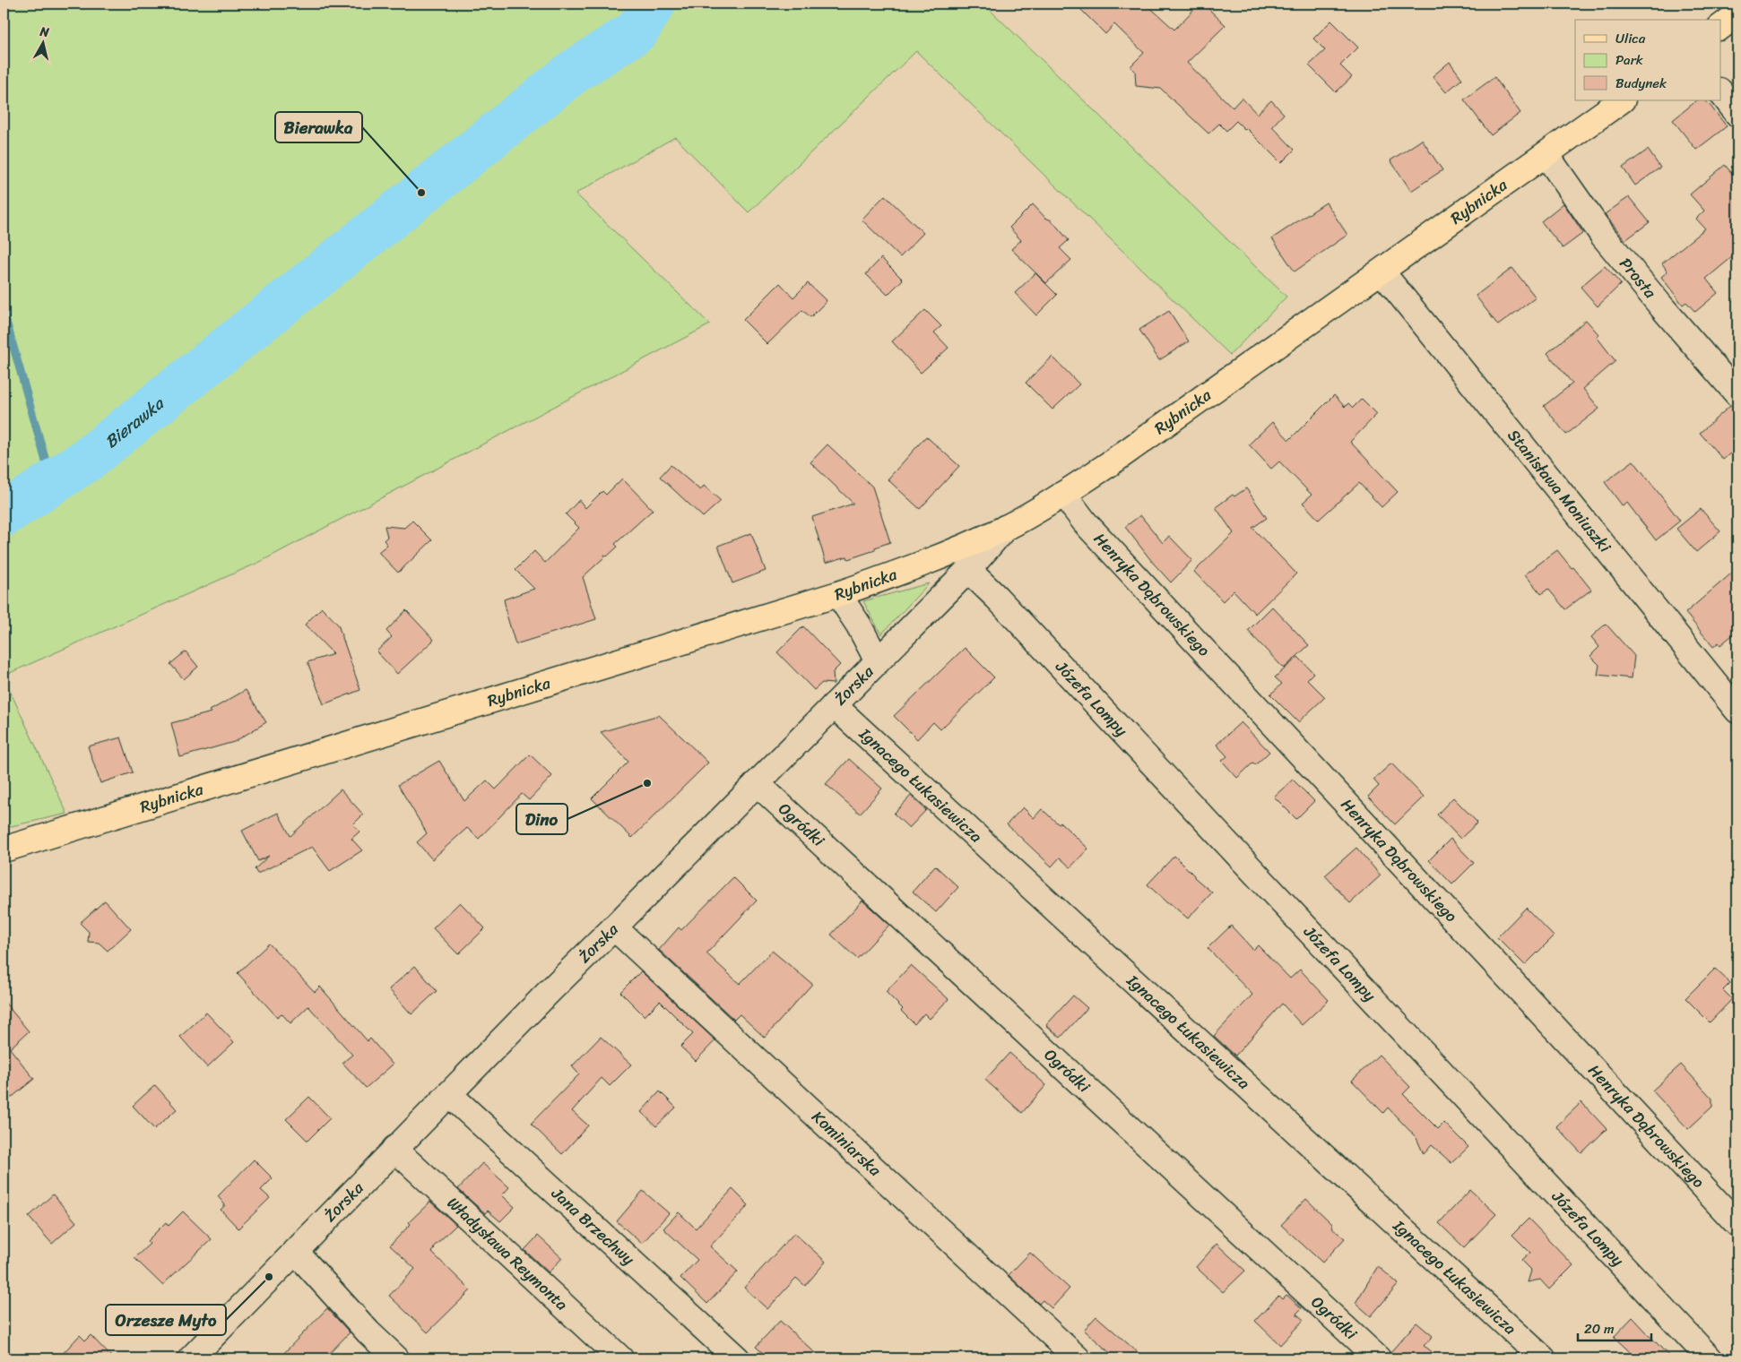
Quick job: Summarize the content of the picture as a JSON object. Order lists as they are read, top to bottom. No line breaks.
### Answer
{"streets":{"main road":["Rybnicka"],"street":["Prosta","Stanisława Moniuszki","Henryka Dąbrowskiego","Żorska","Józefa Lompy","Ignacego Łukasiewicza","Ogródki","Kominiarska","Jana Brzechwy","Władysława Reymonta"]},"crossings":[["Rybnicka","Prosta"],["Rybnicka","Stanisława Moniuszki"],["Rybnicka","Henryka Dąbrowskiego"],["Rybnicka","Żorska"],["Żorska","Józefa Lompy"],["Żorska","Ignacego Łukasiewicza"],["Żorska","Ogródki"],["Żorska","Kominiarska"],["Żorska","Jana Brzechwy"],["Żorska","Władysława Reymonta"]],"water":["Bierawka"],"places":["Bierawka","Dino","Orzesze Myto"],"legend":["Ulica","Park","Budynek"],"scale_bar":"20 m","north":"top"}
